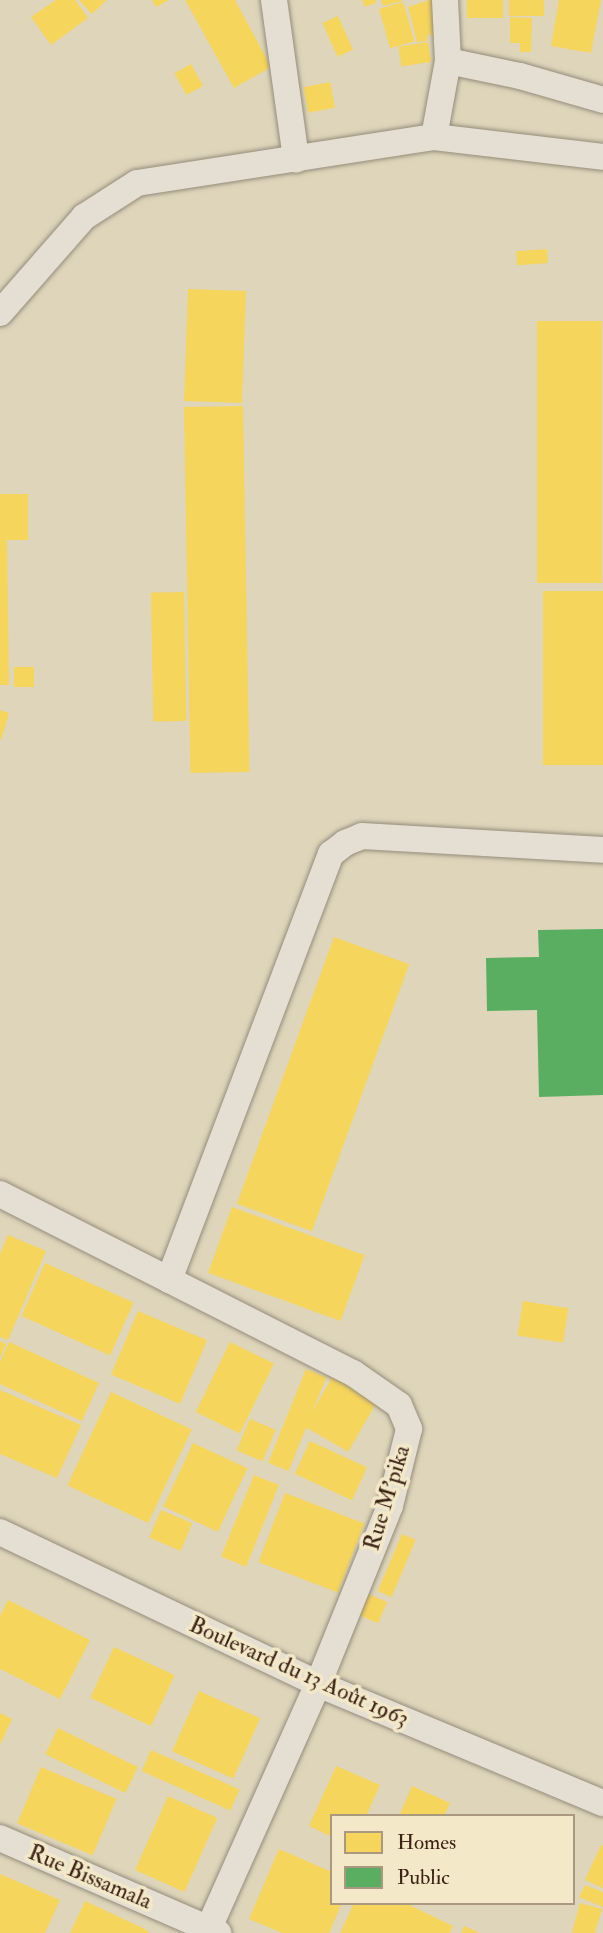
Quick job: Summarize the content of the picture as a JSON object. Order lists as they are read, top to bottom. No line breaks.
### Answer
{"streets":{"street":["Rue M'pika","Boulevard du 13 Août 1963","Rue Bissamala"]},"crossings":[["Rue M'pika","Boulevard du 13 Août 1963"],["Rue M'pika","Rue Bissamala"]],"legend":["Homes","Public"]}
